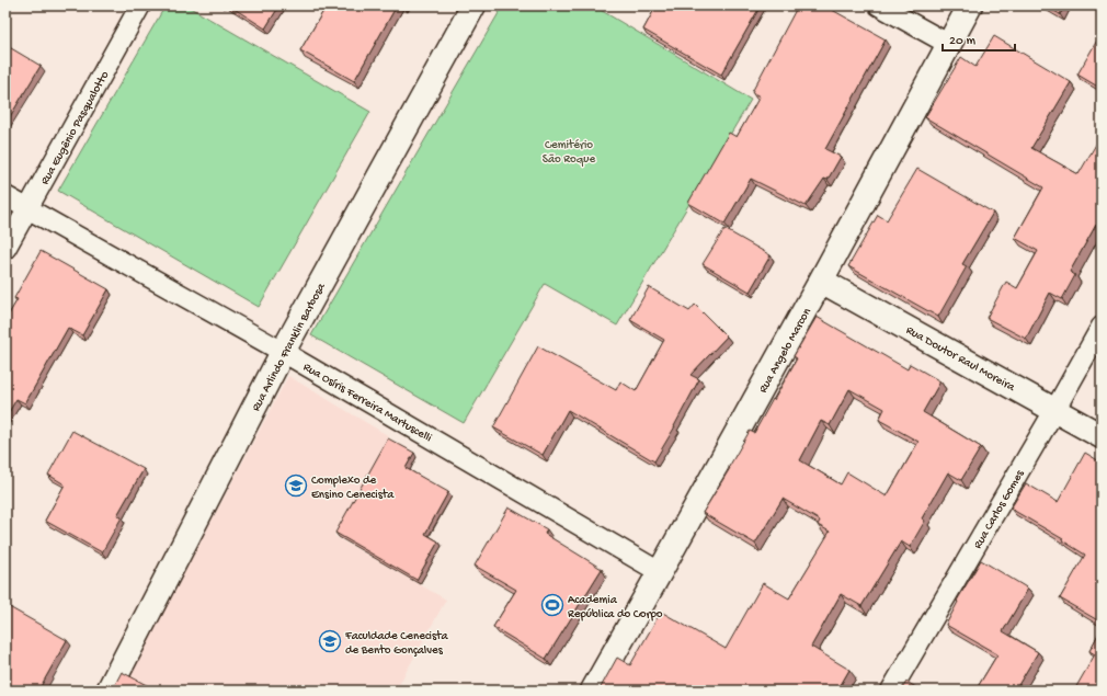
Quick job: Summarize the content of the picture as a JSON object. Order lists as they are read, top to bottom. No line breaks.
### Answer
{"streets":{"street":["Rua Eugênio Pasqualotto","Rua Arlindo Franklin Barbosa","Rua Angelo Marcon","Rua Doutor Raul Moreira","Rua Osíris Ferreira Martuscelli","Rua Carlos Gomes"]},"crossings":[["Rua Eugênio Pasqualotto","Rua Osíris Ferreira Martuscelli"],["Rua Arlindo Franklin Barbosa","Rua Osíris Ferreira Martuscelli"],["Rua Angelo Marcon","Rua Doutor Raul Moreira"],["Rua Angelo Marcon","Rua Osíris Ferreira Martuscelli"],["Rua Doutor Raul Moreira","Rua Carlos Gomes"]],"parks":["Cemitério São Roque"],"places":{"school or university":["Complexo de Ensino Cenecista","Faculdade Cenecista de Bento Gonçalves"],"sports":["Academia República do Corpo"]},"scale_bar":"20 m"}
